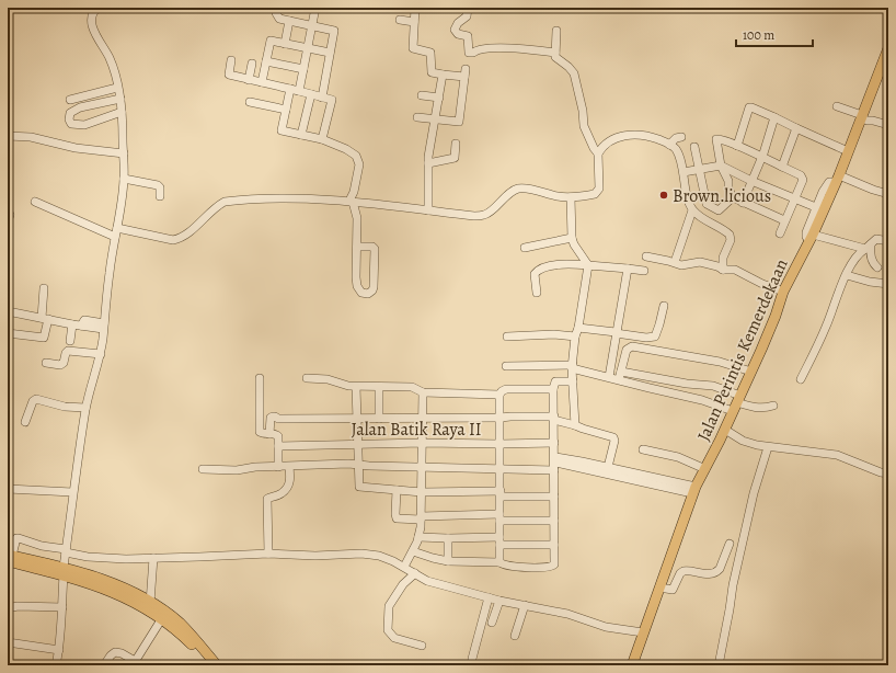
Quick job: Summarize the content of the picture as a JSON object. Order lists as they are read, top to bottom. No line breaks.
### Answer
{"streets":{"main road":["Jalan Perintis Kemerdekaan"],"street":["Jalan Batik Raya II"]},"places":["Brown.licious"],"scale_bar":"100 m"}
